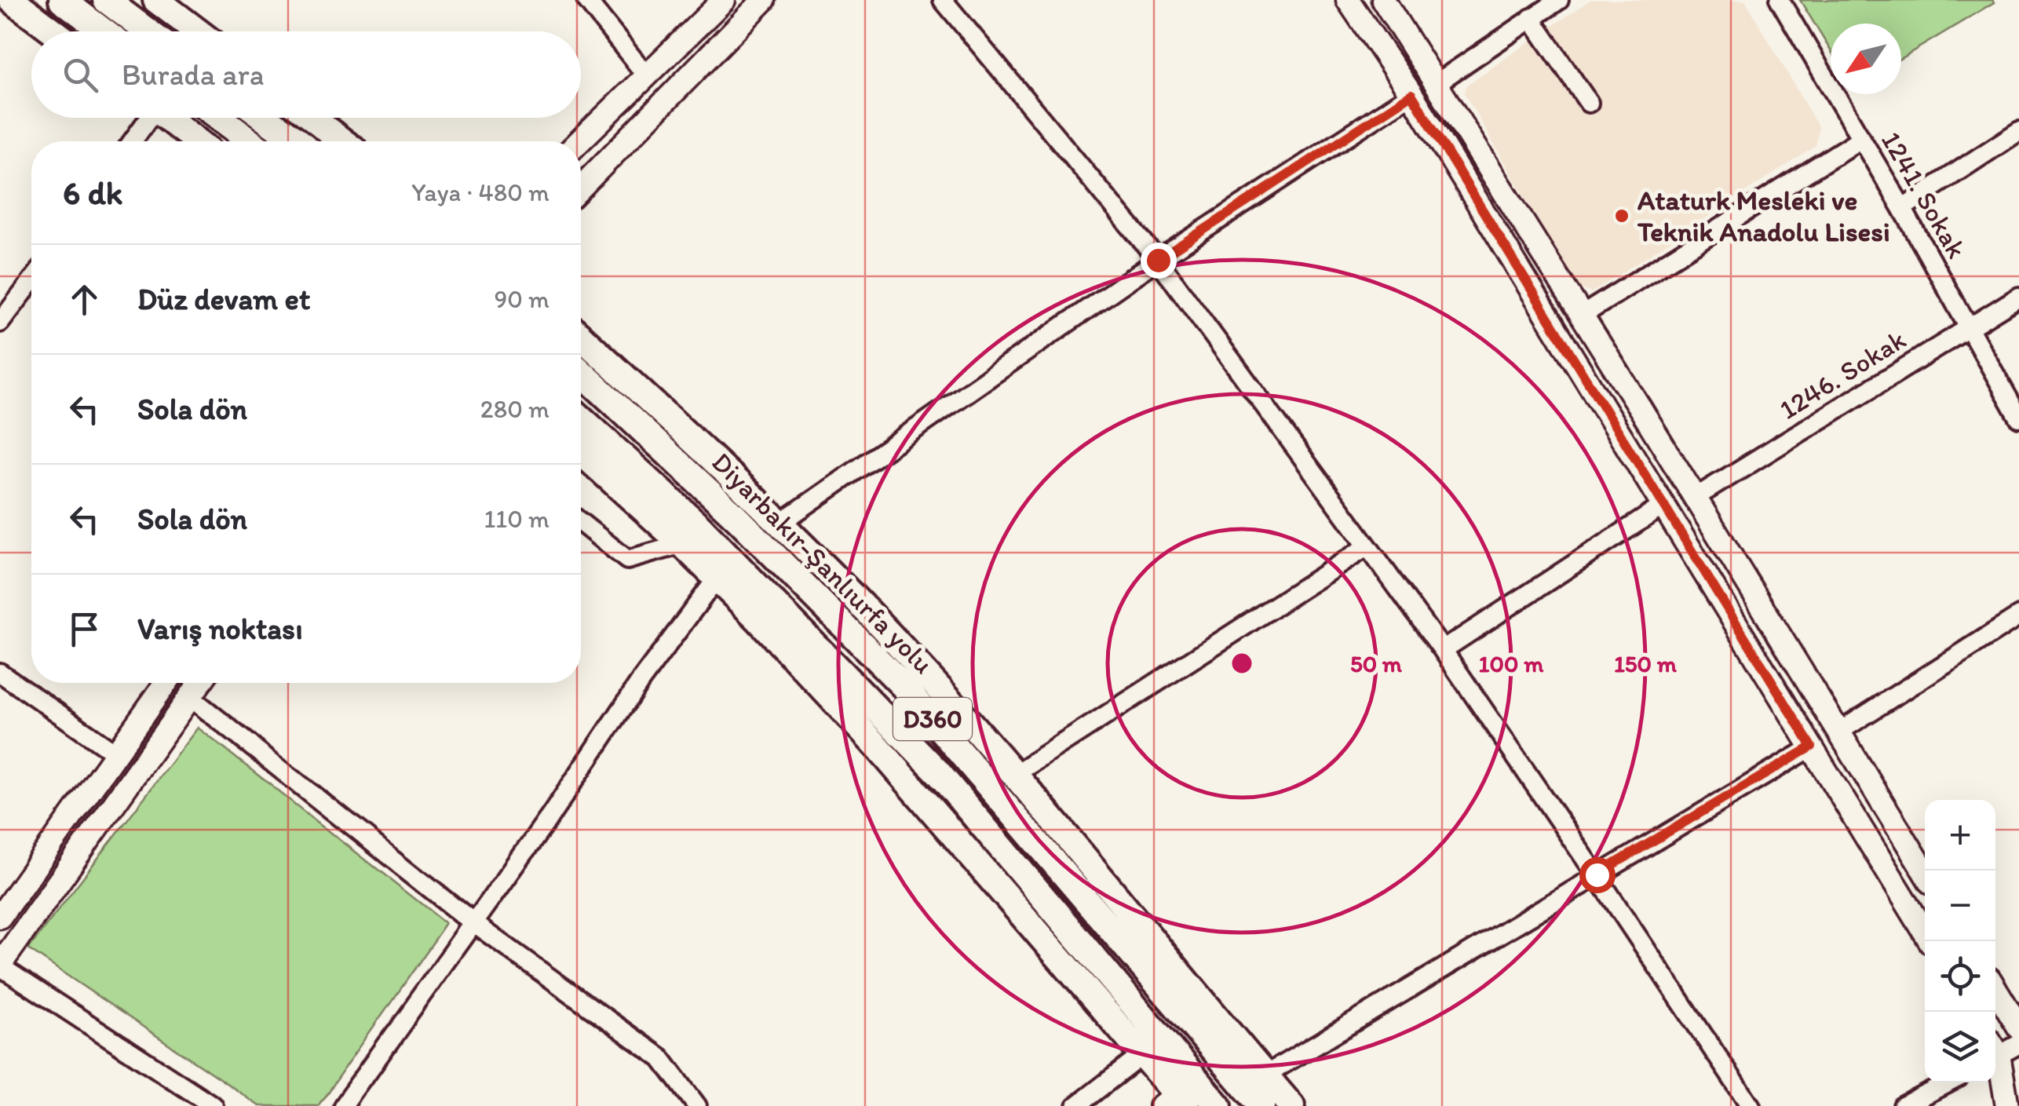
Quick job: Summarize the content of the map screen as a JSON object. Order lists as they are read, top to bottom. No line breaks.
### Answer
{"streets":{"highway":["Diyarbakır-Şanlıurfa yolu","D360"],"street":["1241. Sokak","1246. Sokak"]},"crossings":[["1241. Sokak","1246. Sokak"]],"places":["Ataturk Mesleki ve Teknik Anadolu Lisesi"],"north":"bottom left","page":{"search":"Burada ara","heading":["6 dk","Yaya · 480 m"],"list":[["Düz devam et","90 m"],["Sola dön","280 m"],["Sola dön","110 m"],"Varış noktası"],"map_buttons":["+","−"]},"rings":["50 m","100 m","150 m"]}
